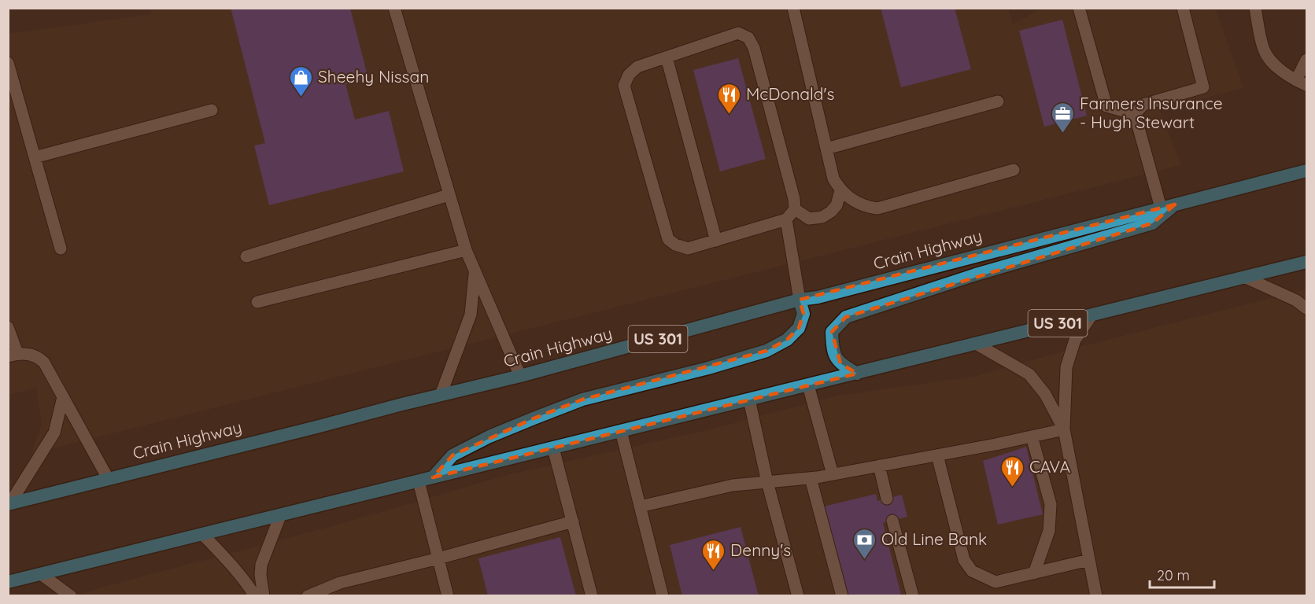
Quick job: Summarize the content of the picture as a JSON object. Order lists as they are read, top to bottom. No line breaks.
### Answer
{"streets":{"highway":["Crain Highway","US 301"]},"places":{"shop":["Sheehy Nissan"],"restaurant":["McDonald's","CAVA","Denny's"],"office":["Farmers Insurance - Hugh Stewart"],"bank":["Old Line Bank"]},"scale_bar":"20 m"}
